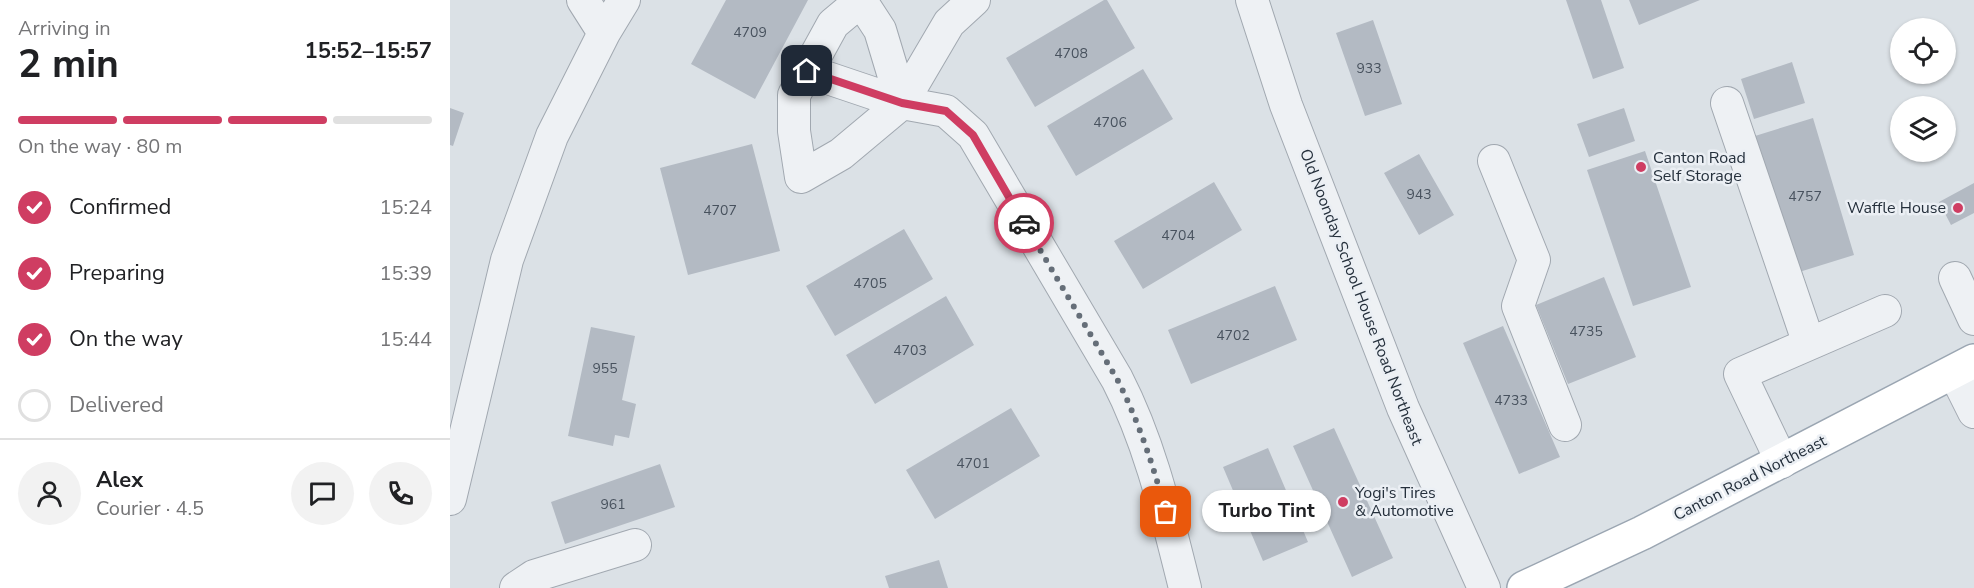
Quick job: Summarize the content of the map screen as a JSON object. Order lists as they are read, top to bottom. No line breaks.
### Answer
{"streets":{"main road":["Canton Road Northeast"],"street":["Old Noonday School House Road Northeast"]},"places":["Canton Road Self Storage","Waffle House","Yogi's Tires & Automotive","Turbo Tint"],"house_numbers":["4709","4708","933","4706","943","4757","4707","4704","4705","4735","4702","4703","955","4733","4701","961"],"page":{"heading":["2 min","Arriving in","15:52–15:57"],"panel":["Alex","Courier · 4.5"],"bar":"On the way · 80 m","list":[["Confirmed","15:24"],["Preparing","15:39"],["On the way","15:44"],"Delivered"],"bubble":"Turbo Tint"}}
